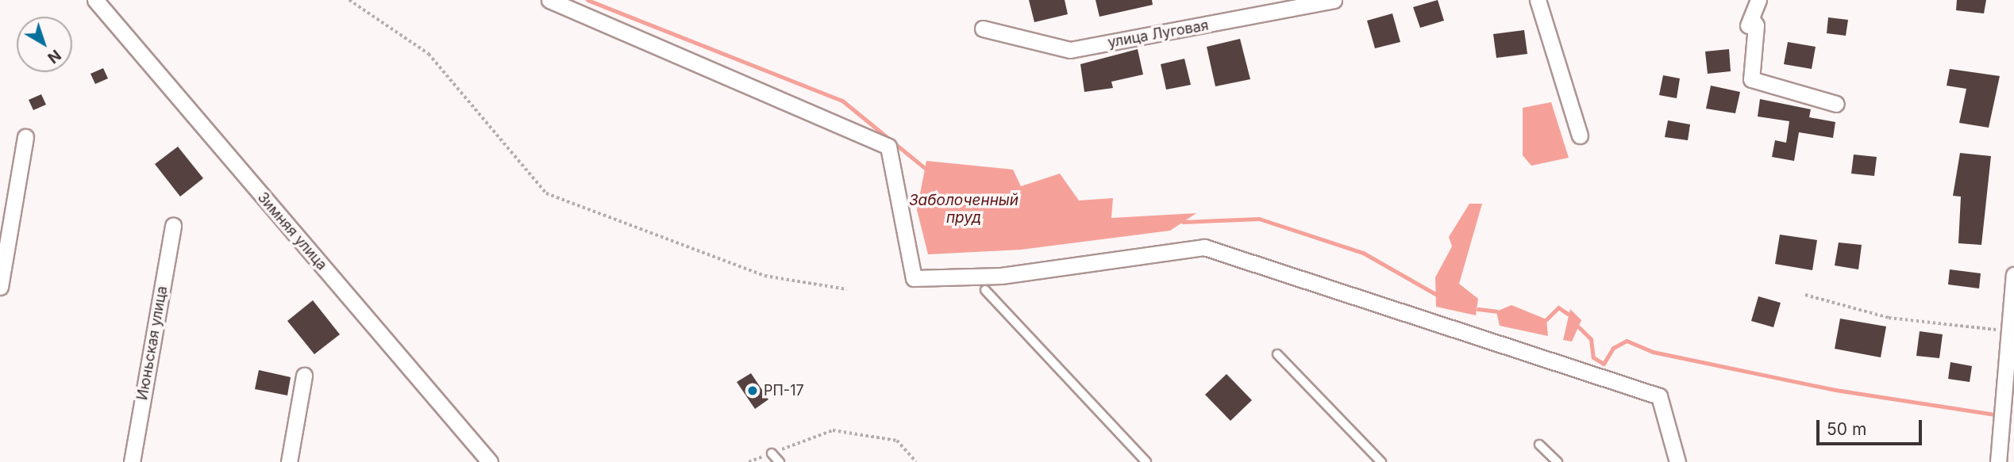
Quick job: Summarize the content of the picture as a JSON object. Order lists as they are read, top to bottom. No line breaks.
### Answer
{"streets":{"street":["улица Луговая","Зимняя улица","Июньская улица"]},"water":["Заболоченный пруд"],"places":["РП-17"],"scale_bar":"50 m","north":"bottom right"}
